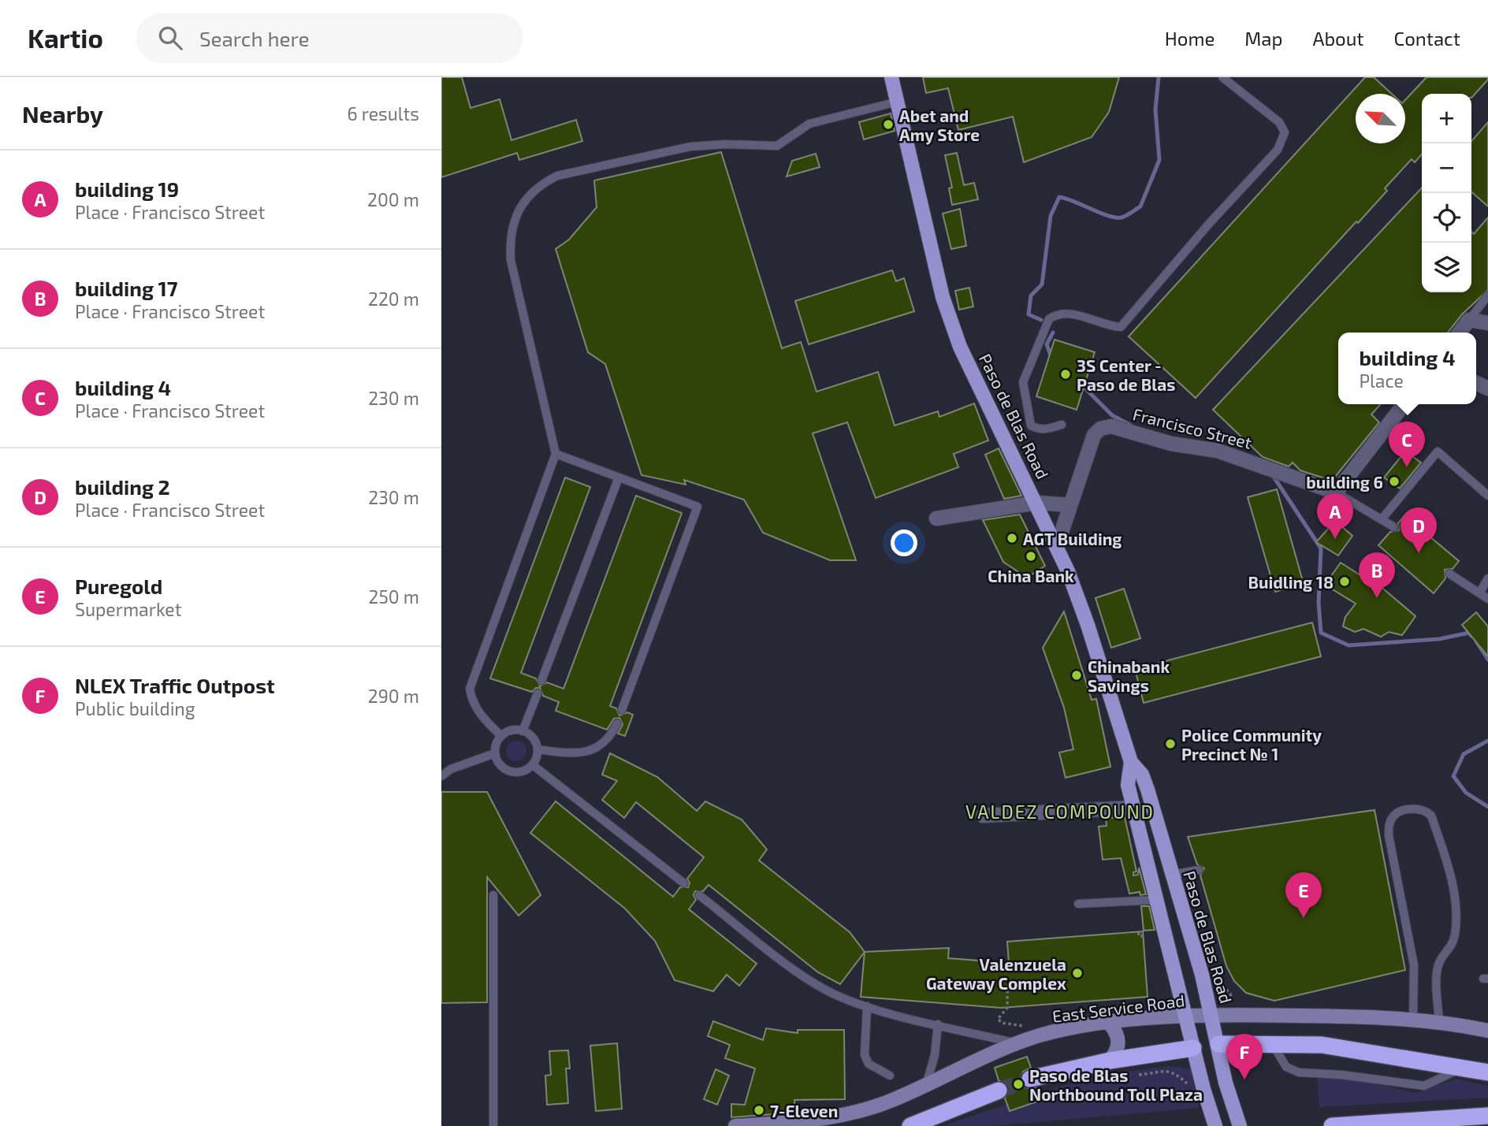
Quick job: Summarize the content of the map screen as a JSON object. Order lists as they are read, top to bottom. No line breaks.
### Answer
{"streets":{"main road":["Paso de Blas Road","East Service Road"],"street":["Francisco Street"]},"crossings":[["Paso de Blas Road","Francisco Street"],["Paso de Blas Road","East Service Road"]],"districts":["VALDEZ COMPOUND"],"places":["Abet and Amy Store","3S Center - Paso de Blas","building 6","AGT Building","China Bank","Buidling 18","Chinabank Savings","Police Community Precinct № 1","Valenzuela Gateway Complex","Paso de Blas Northbound Toll Plaza","7-Eleven"],"north":"top left","page":{"header":"Kartio","search":"Search here","nav":["Home","Map","About","Contact"],"heading":["Nearby","6 results"],"map_buttons":["+","−"],"list":[{"mark":"A","name":"building 19","note":"Place · Francisco Street","value":"200 m"},{"mark":"B","name":"building 17","note":"Place · Francisco Street","value":"220 m"},{"mark":"C","name":"building 4","note":"Place · Francisco Street","value":"230 m"},{"mark":"D","name":"building 2","note":"Place · Francisco Street","value":"230 m"},{"mark":"E","name":"Puregold","note":"Supermarket","value":"250 m"},{"mark":"F","name":"NLEX Traffic Outpost","note":"Public building","value":"290 m"}],"popup":["building 4","Place"],"pins":["C","A","D","B","E","F"]}}
